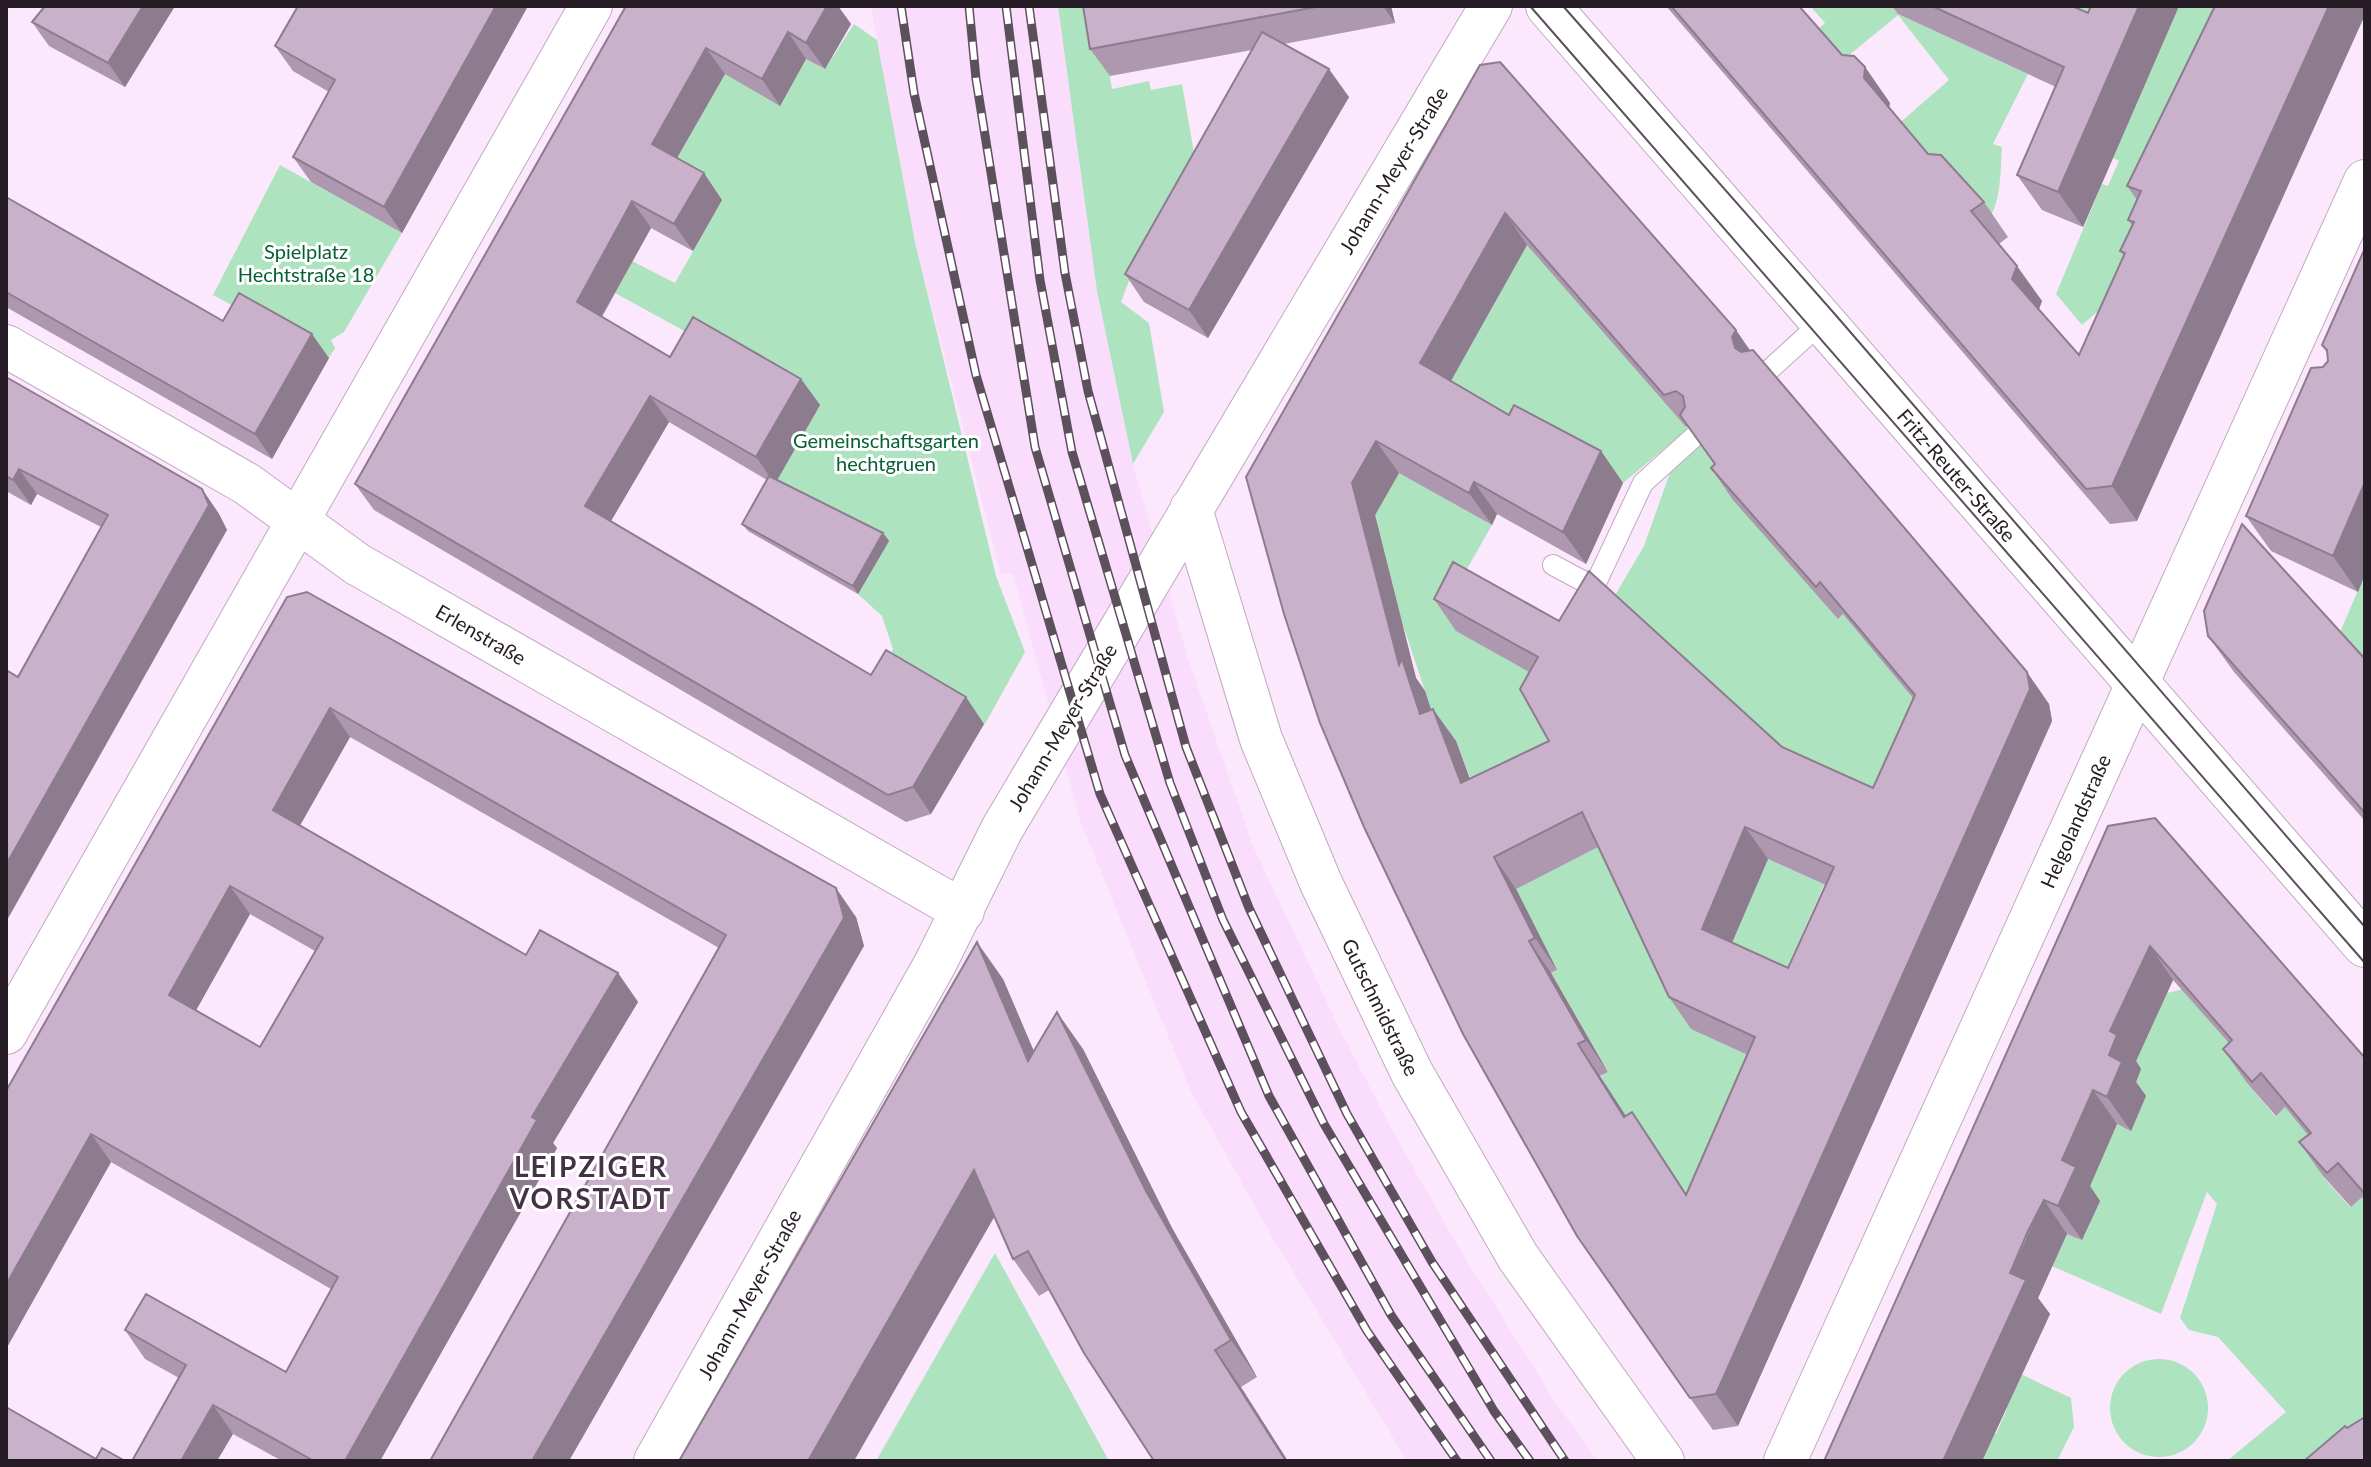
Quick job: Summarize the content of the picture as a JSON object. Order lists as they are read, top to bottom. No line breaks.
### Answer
{"streets":{"main road":["Fritz-Reuter-Straße"],"street":["Johann-Meyer-Straße","Erlenstraße","Helgolandstraße","Gutschmidstraße"]},"crossings":[["Johann-Meyer-Straße","Erlenstraße"],["Johann-Meyer-Straße","Gutschmidstraße"],["Fritz-Reuter-Straße","Helgolandstraße"]],"districts":["LEIPZIGER VORSTADT"],"parks":["Spielplatz Hechtstraße 18","Gemeinschaftsgarten hechtgruen"]}
